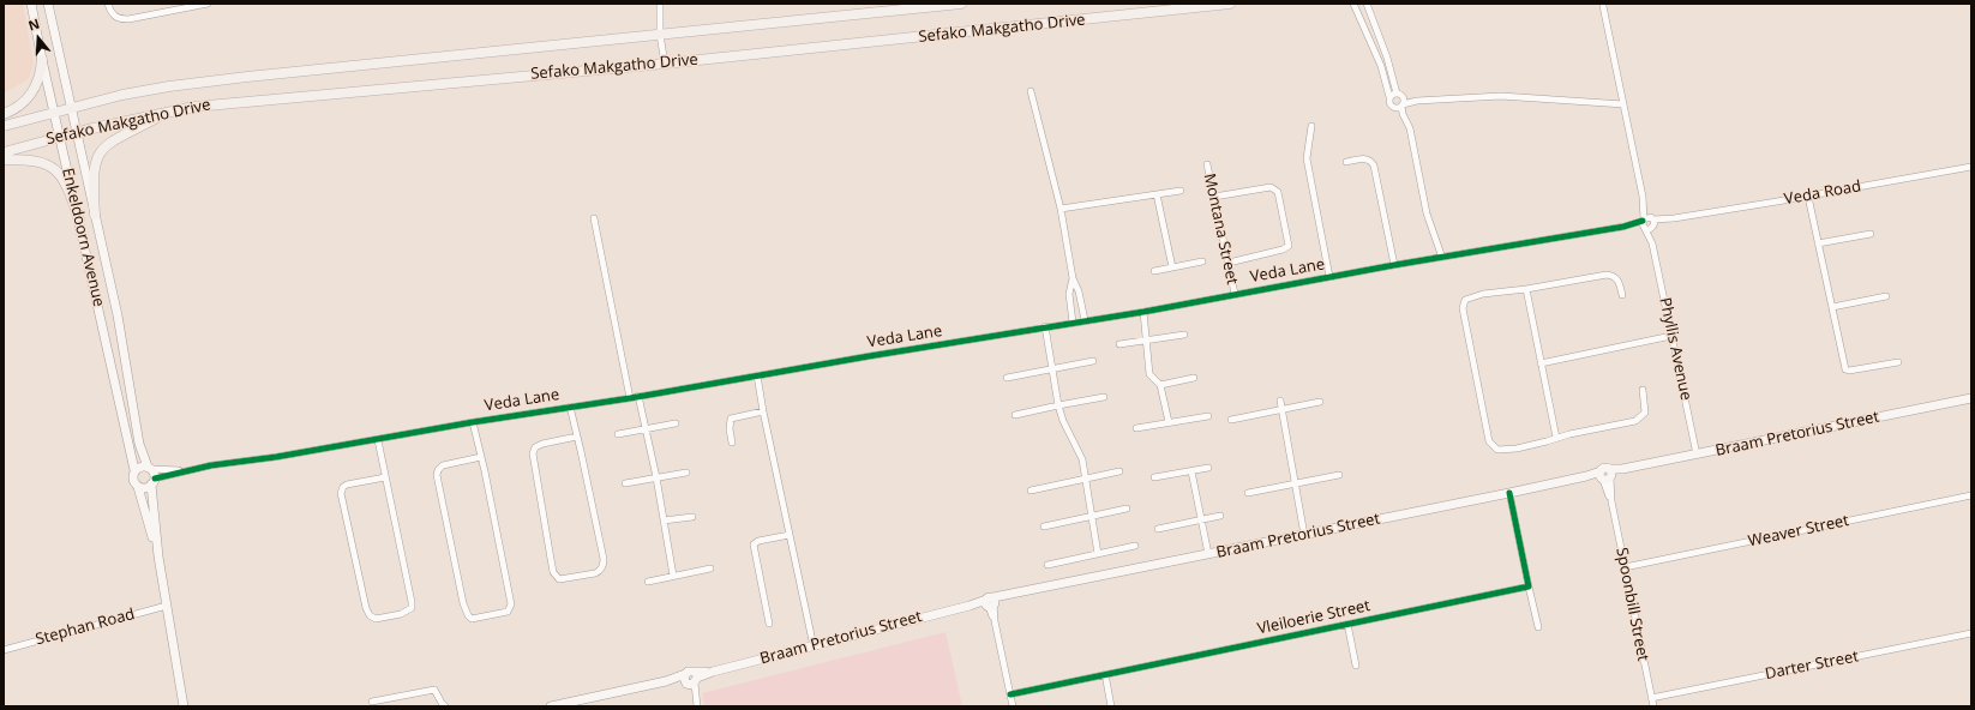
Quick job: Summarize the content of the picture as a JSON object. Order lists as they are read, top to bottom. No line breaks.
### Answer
{"streets":{"main road":["Sefako Makgatho Drive"],"street":["Veda Road","Montana Street","Enkeldoorn Avenue","Veda Lane","Phyllis Avenue","Braam Pretorius Street","Weaver Street","Spoonbill Street","Vleiloerie Street","Stephan Road","Darter Street"]},"crossings":[["Sefako Makgatho Drive","Enkeldoorn Avenue"],["Veda Road","Phyllis Avenue"],["Montana Street","Veda Lane"],["Phyllis Avenue","Braam Pretorius Street"],["Braam Pretorius Street","Spoonbill Street"],["Weaver Street","Spoonbill Street"],["Spoonbill Street","Darter Street"]],"north":"top"}
